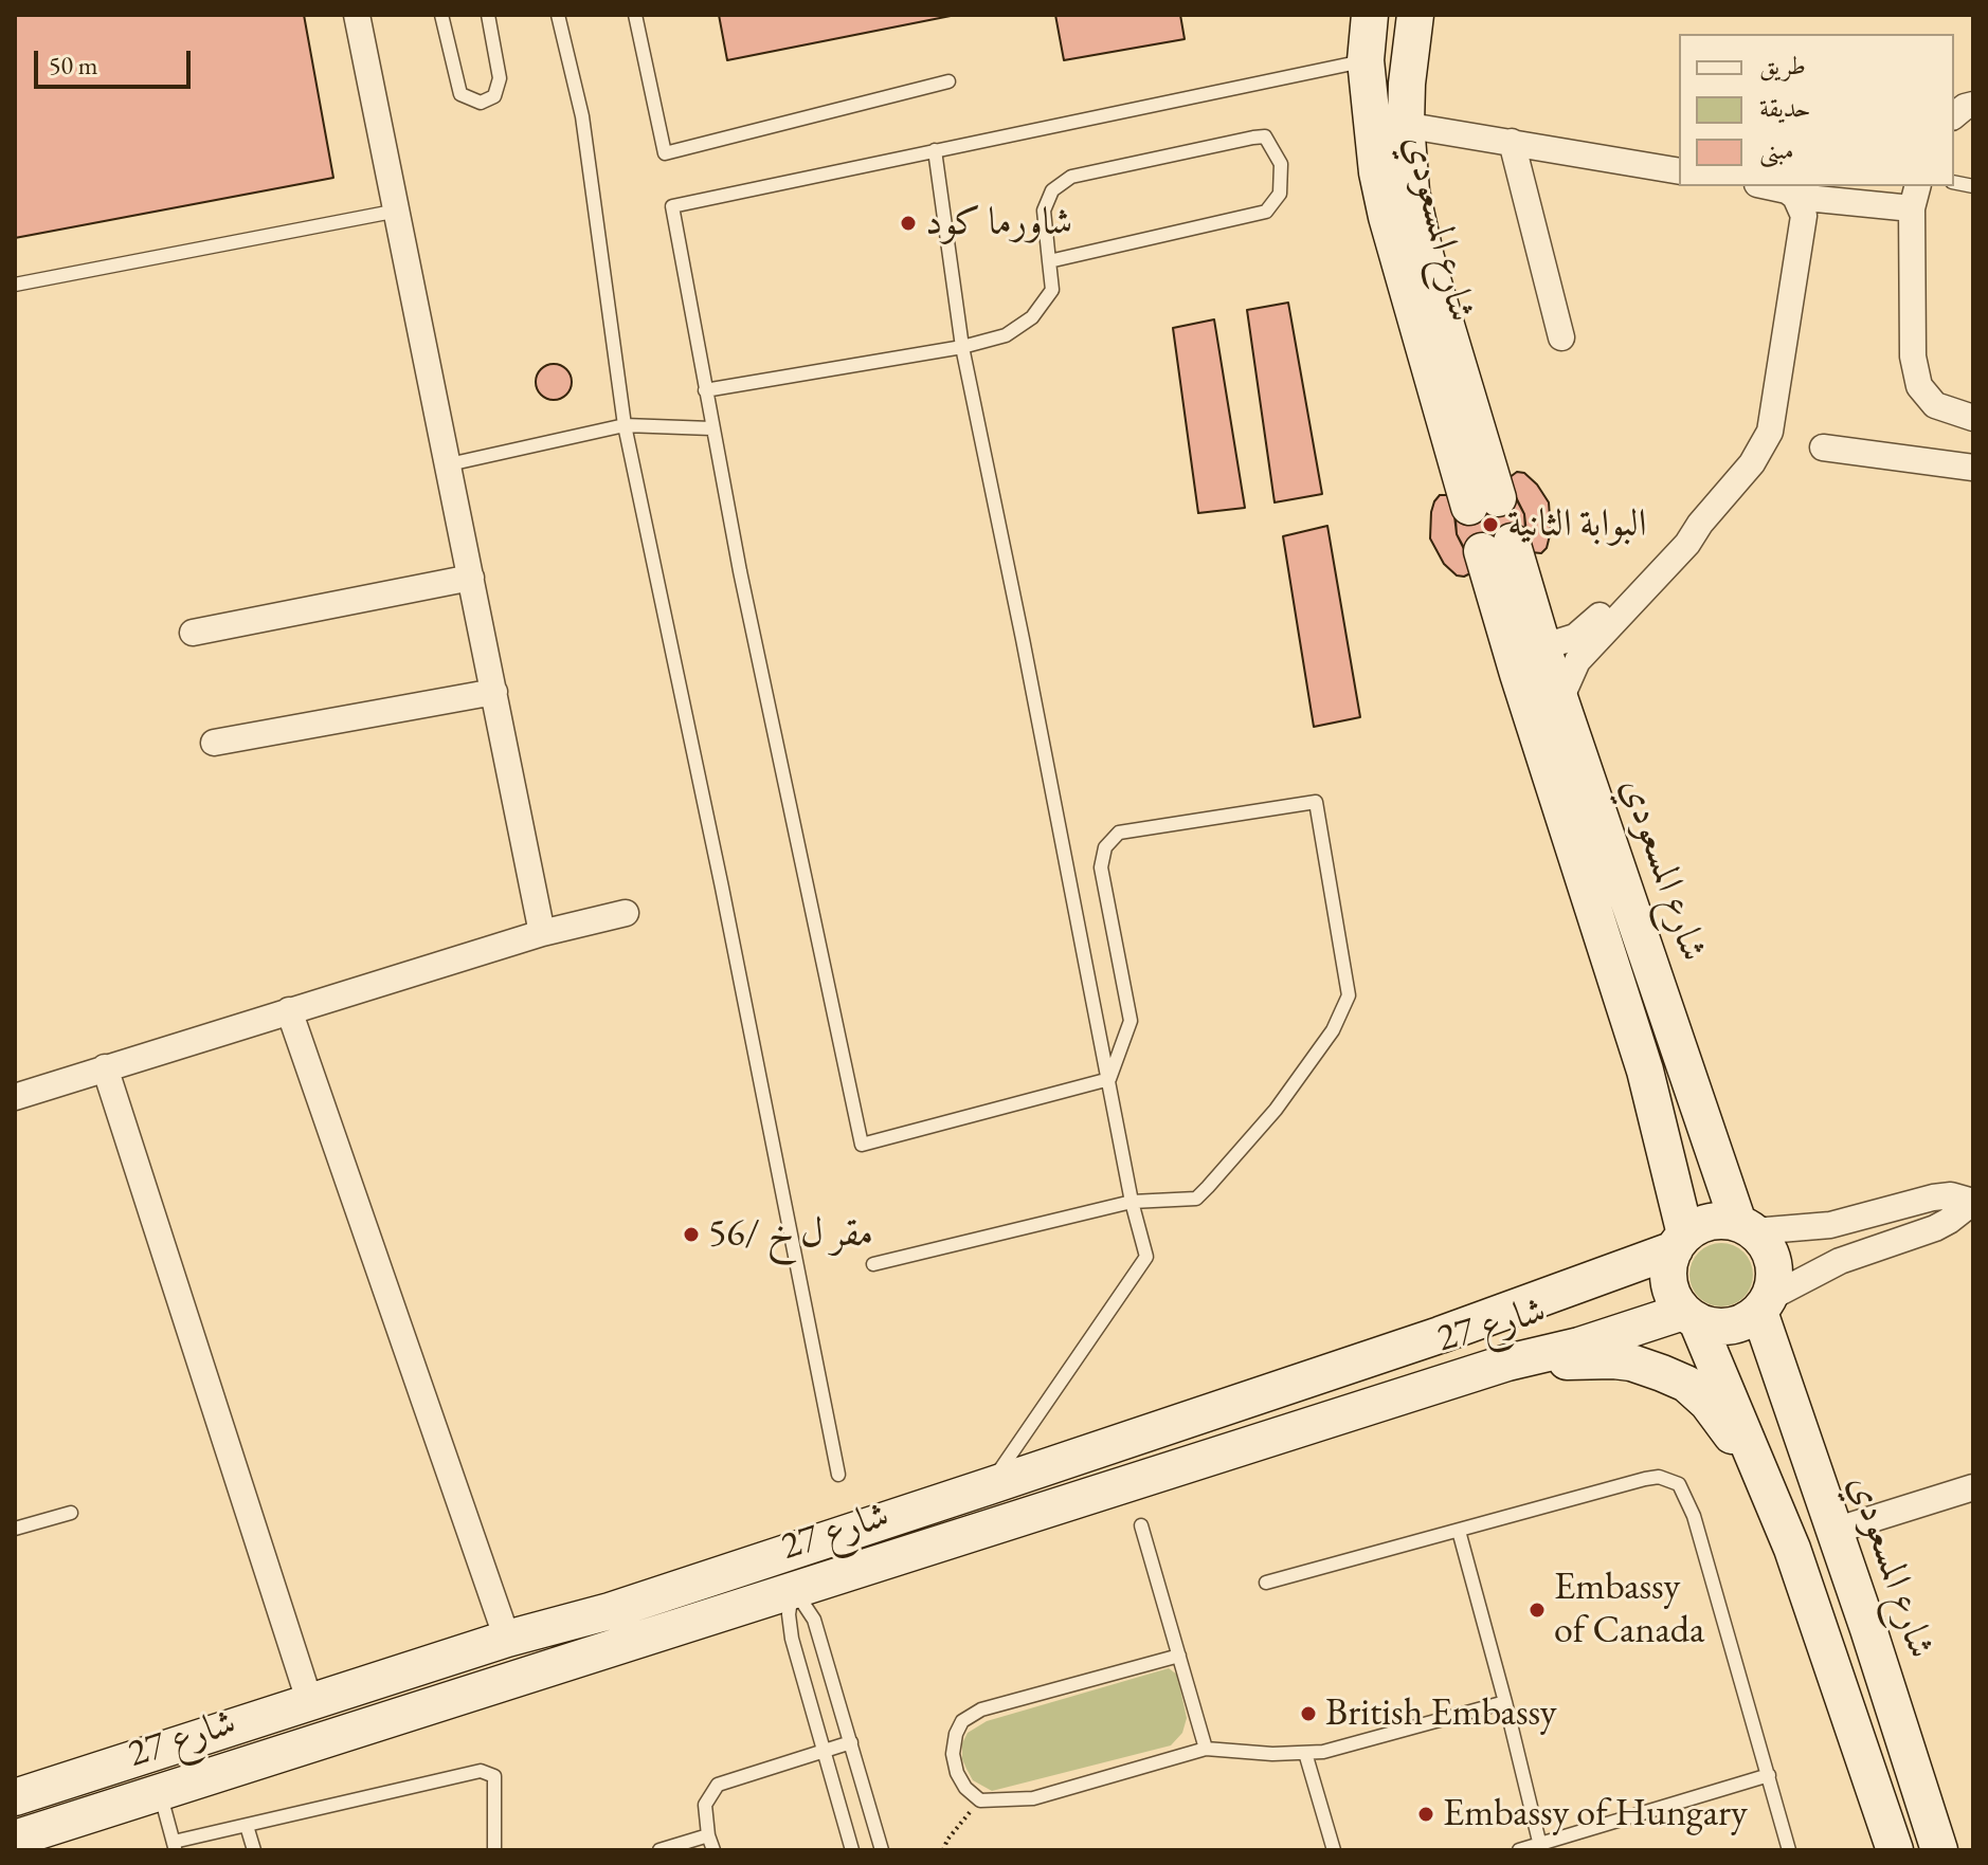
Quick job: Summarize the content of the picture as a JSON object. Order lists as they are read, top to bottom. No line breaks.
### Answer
{"streets":{"main road":["شارع المسعودي","شارع 27"]},"crossings":[["شارع المسعودي","شارع 27"]],"places":["شاورما كود","البوابة الثانية","مقر ل خ /56","Embassy of Canada","British Embassy","Embassy of Hungary"],"legend":["طريق","حديقة","مبنى"],"scale_bar":"50 m"}
